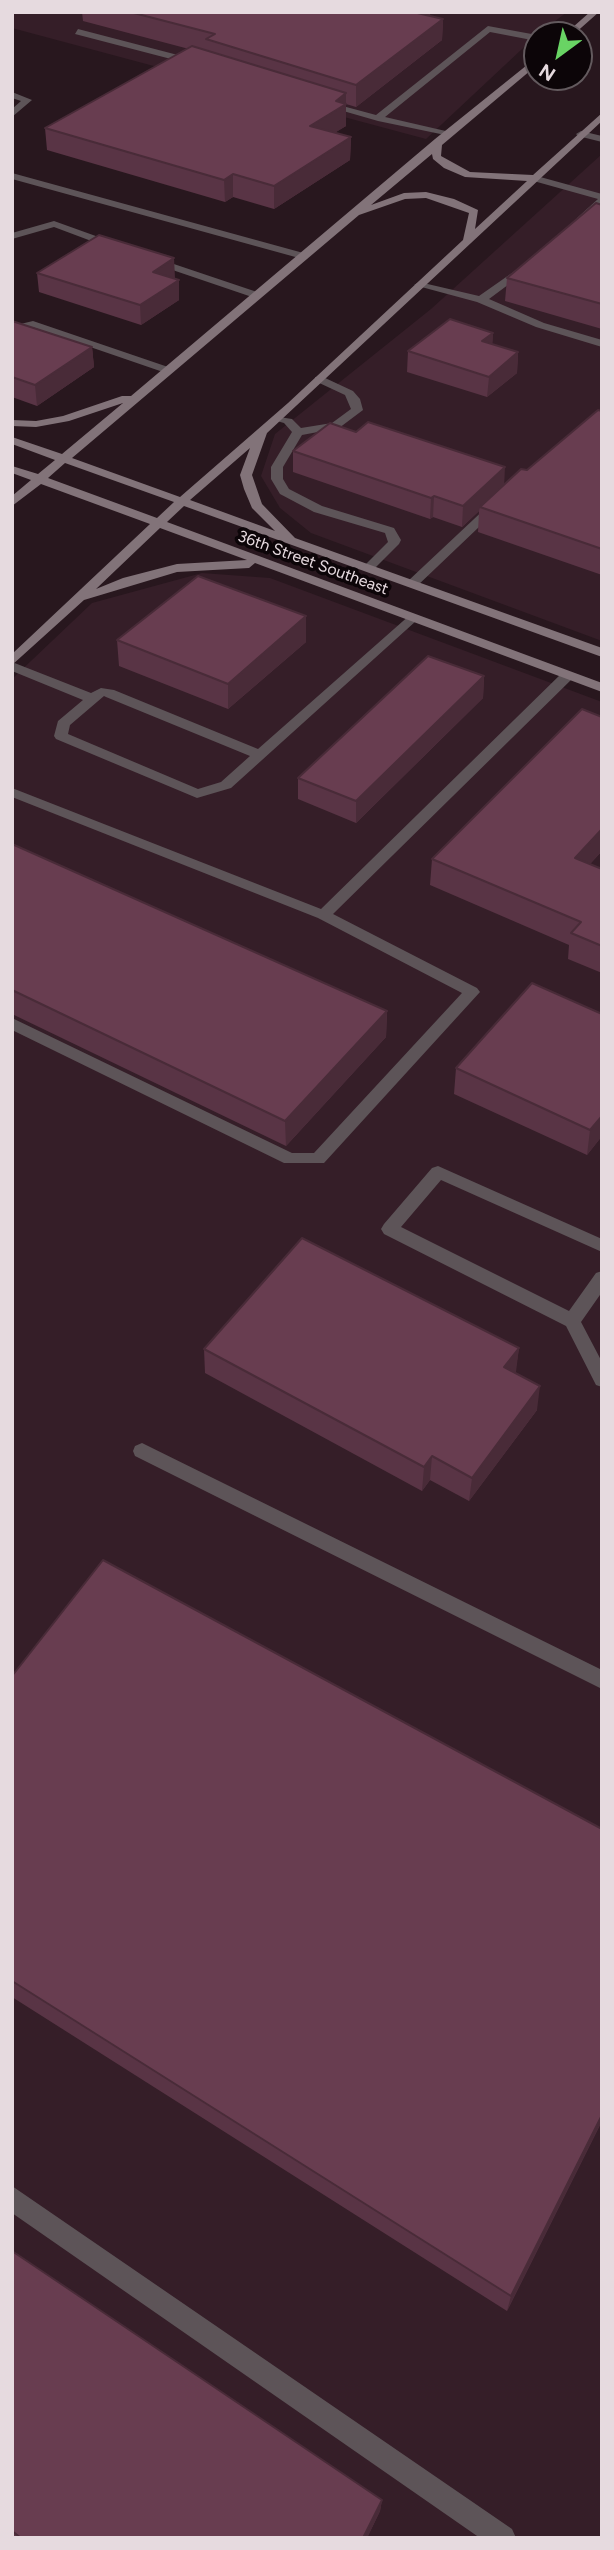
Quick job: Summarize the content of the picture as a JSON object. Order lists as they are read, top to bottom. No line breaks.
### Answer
{"streets":{"street":["36th Street Southeast"]},"north":"bottom left"}
